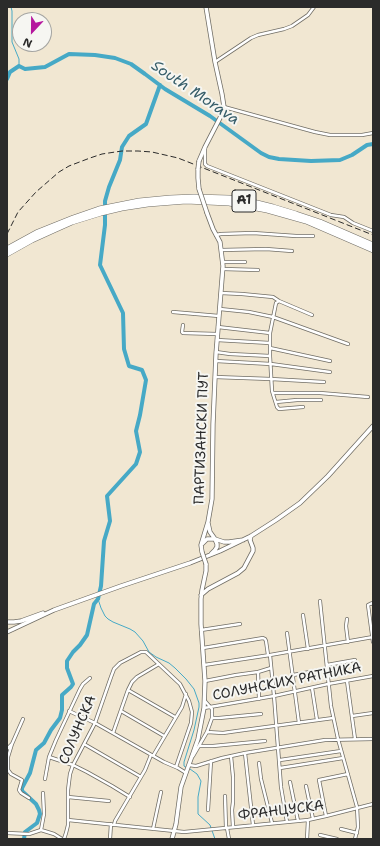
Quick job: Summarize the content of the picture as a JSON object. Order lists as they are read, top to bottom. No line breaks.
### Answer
{"streets":{"highway":["A1"],"main road":["ПАРТИЗАНСКИ ПУТ"],"street":["СОЛУНСКИХ РАТНИКА","СОЛУНСКА","ФРАНЦУСКА"]},"crossings":[["ПАРТИЗАНСКИ ПУТ","СОЛУНСКИХ РАТНИКА"],["ПАРТИЗАНСКИ ПУТ","ФРАНЦУСКА"]],"water":["South Morava"],"north":"bottom"}
